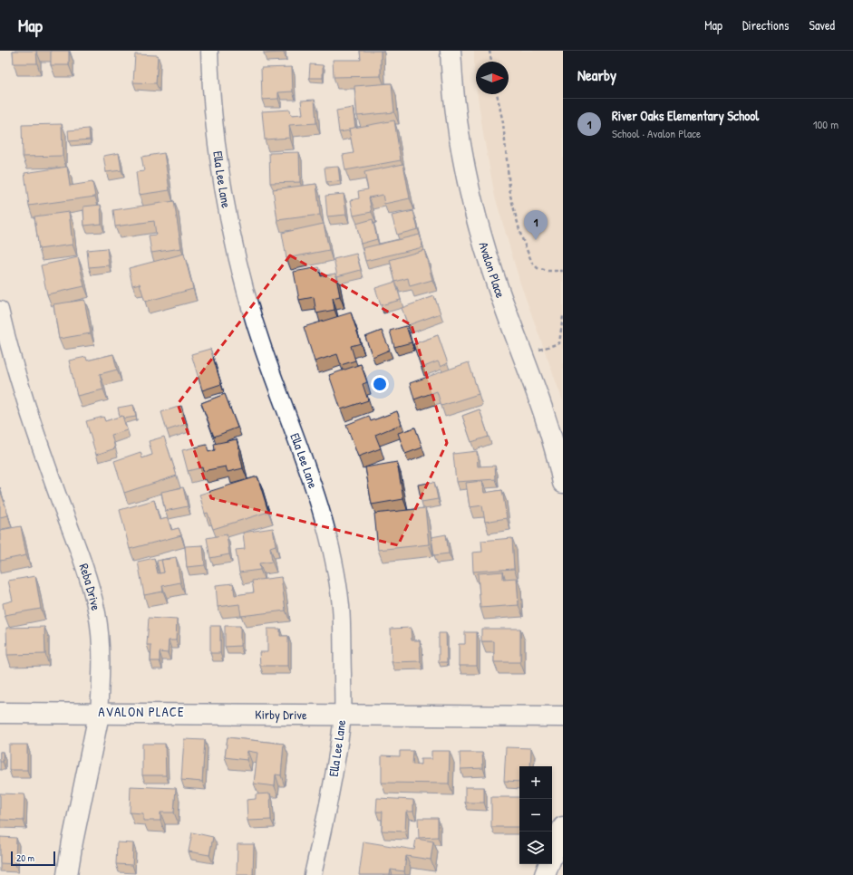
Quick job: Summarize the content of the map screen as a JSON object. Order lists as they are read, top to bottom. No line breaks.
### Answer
{"streets":{"street":["Ella Lee Lane","Avalon Place","Reba Drive","Kirby Drive"]},"crossings":[["Ella Lee Lane","Kirby Drive"],["Reba Drive","Kirby Drive"]],"districts":["AVALON PLACE"],"scale_bar":"20 m","north":"right","page":{"header":"Map","nav":["Map","Directions","Saved"],"heading":"Nearby","list":[{"mark":"1","name":"River Oaks Elementary School","note":"School · Avalon Place","value":"100 m"}],"pins":"1","map_buttons":["+","−"],"scale":"20 m"}}
